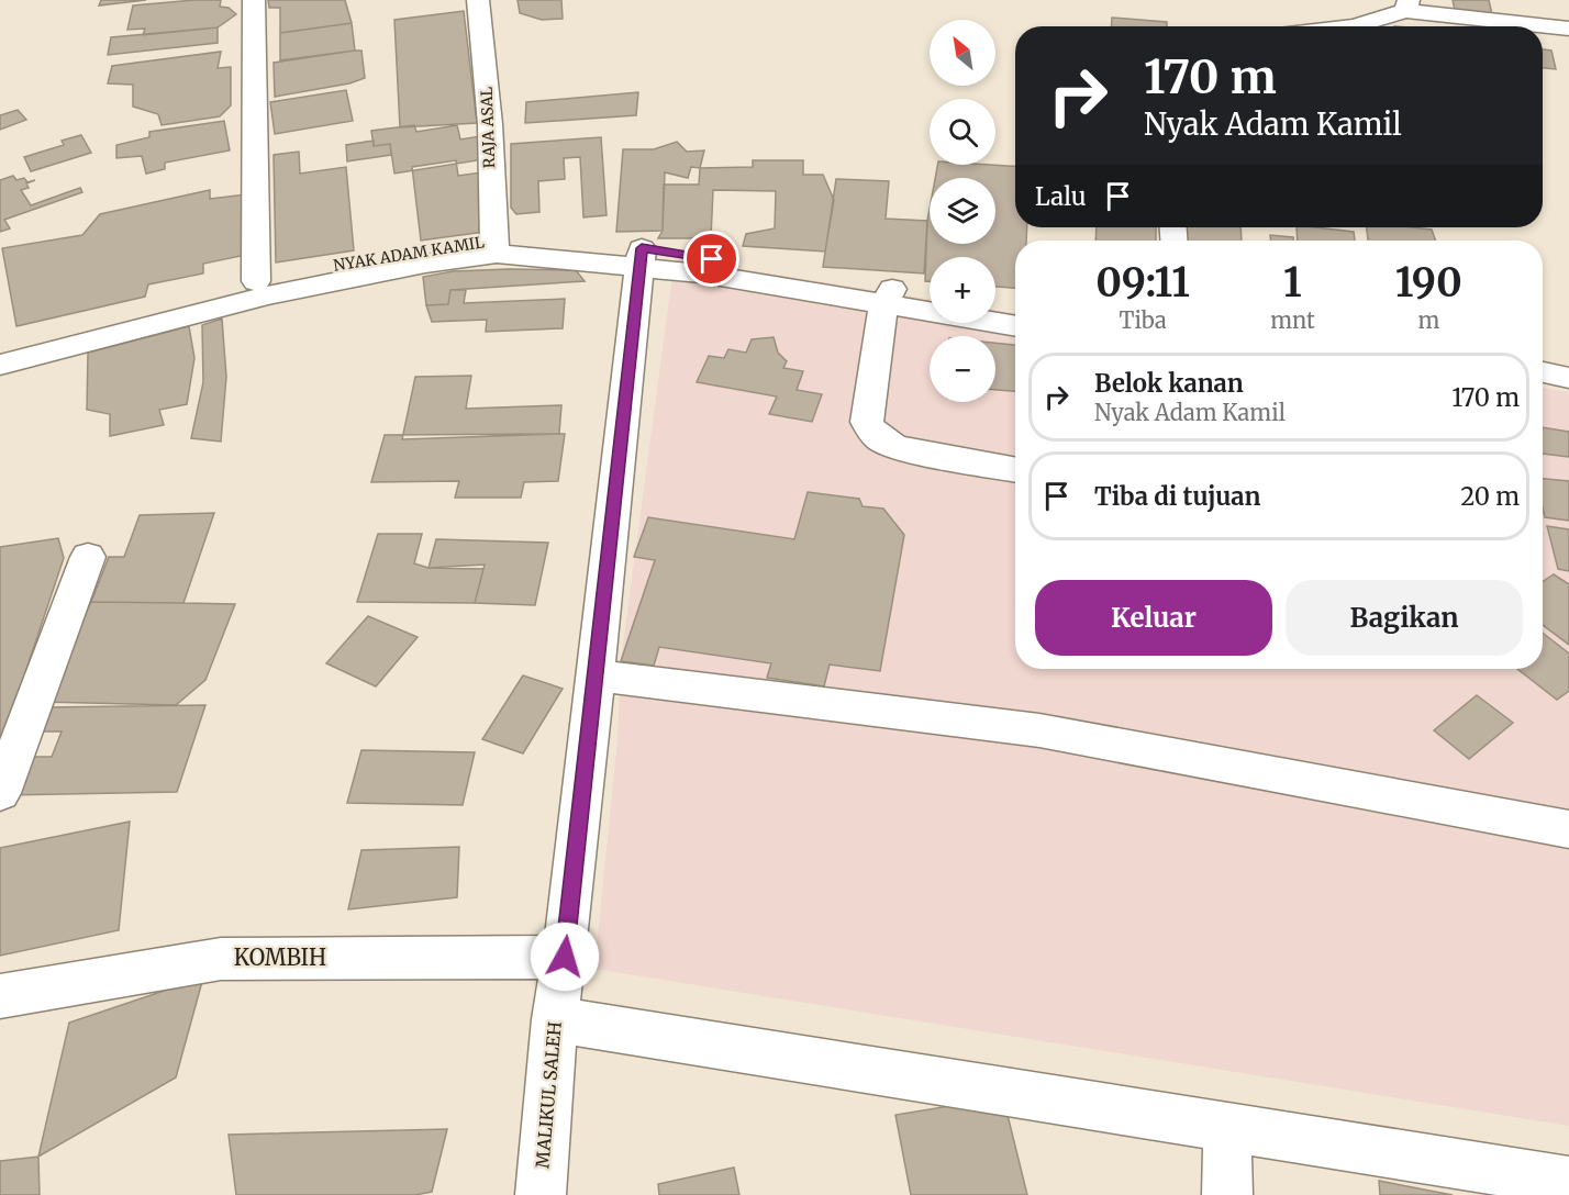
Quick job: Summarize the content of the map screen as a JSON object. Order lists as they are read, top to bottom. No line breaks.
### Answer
{"streets":{"street":["RAJA ASAL","NYAK ADAM KAMIL","KOMBIH","MALIKUL SALEH"]},"crossings":[["KOMBIH","MALIKUL SALEH"]],"north":"top left","page":{"map_buttons":["+","−"],"turn":["170 m","Nyak Adam Kamil"],"then":"Lalu","eta":["09:11","Tiba","1","mnt","190","m"],"list":[{"name":"Belok kanan","note":"Nyak Adam Kamil","value":"170 m"},{"name":"Tiba di tujuan","value":"20 m"}],"buttons":["Keluar","Bagikan"]}}
